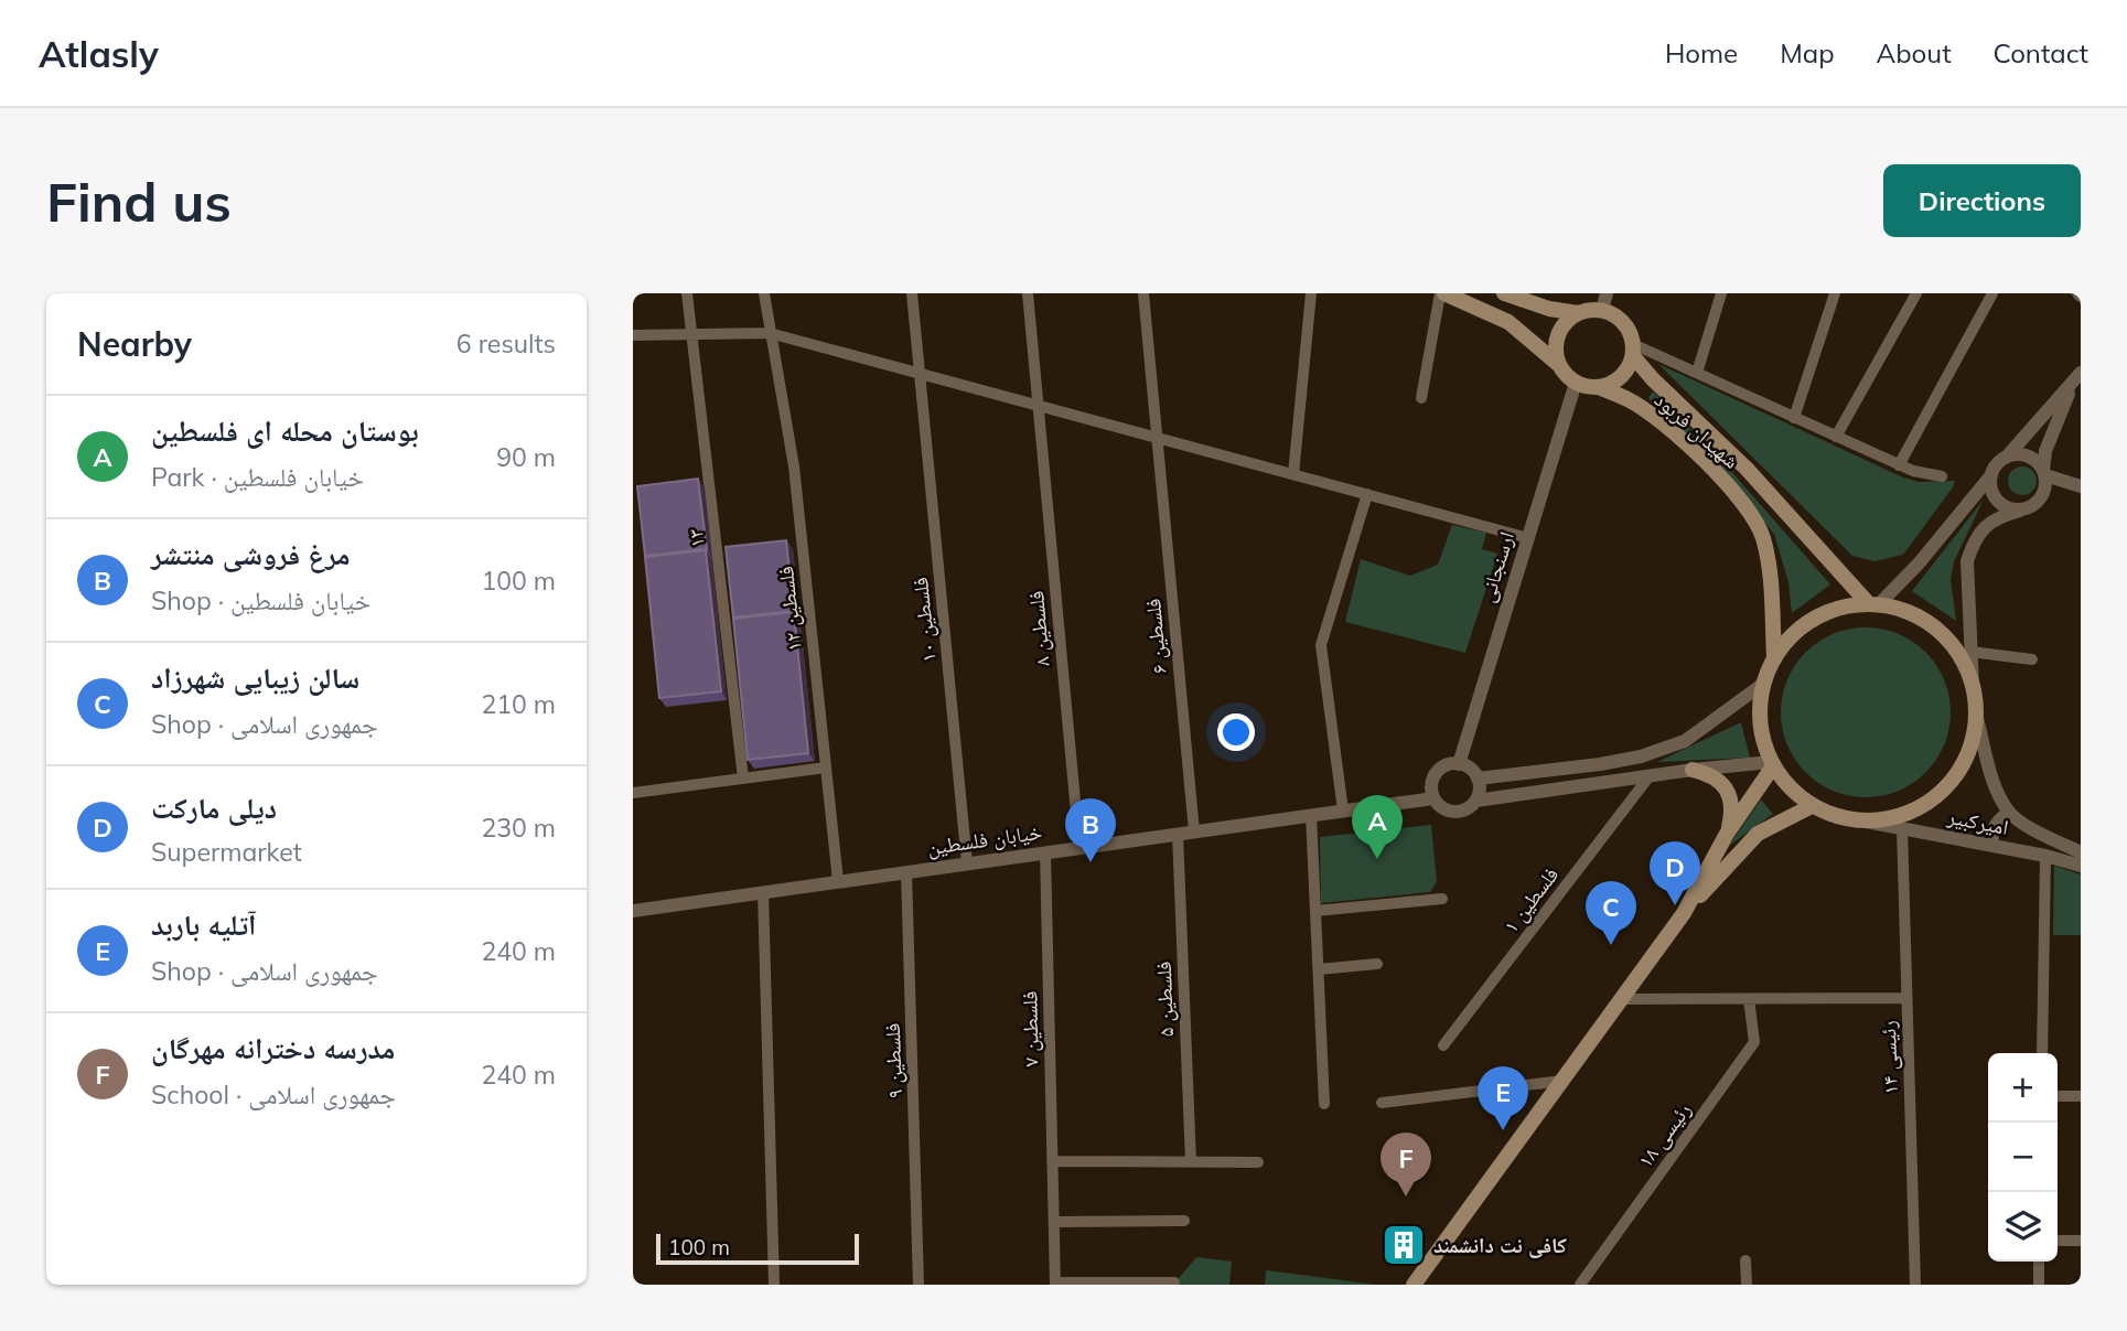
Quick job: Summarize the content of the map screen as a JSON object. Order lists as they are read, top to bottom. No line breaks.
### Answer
{"streets":{"main road":["شهيدان فربود"],"street":["۱۳","ارسنجانی","فلسطین ۱۲","فلسطین ۱۰","فلسطین ۸","فلسطین ۶","امیرکبیر","خیابان فلسطین","فلسطین ۱","فلسطین ۵","فلسطین ۷","رئیسی ۱۴","فلسطین ۹","رئیسی ۱۸"]},"crossings":[["شهيدان فربود","ارسنجانی"],["شهيدان فربود","امیرکبیر"],["ارسنجانی","خیابان فلسطین"],["فلسطین ۱۲","خیابان فلسطین"],["فلسطین ۱۰","خیابان فلسطین"],["فلسطین ۸","خیابان فلسطین"],["فلسطین ۶","خیابان فلسطین"],["امیرکبیر","رئیسی ۱۴"],["خیابان فلسطین","فلسطین ۵"],["خیابان فلسطین","فلسطین ۷"],["خیابان فلسطین","فلسطین ۹"]],"places":{"building":["کافی نت دانشمند"]},"scale_bar":"100 m","page":{"header":"Atlasly","nav":["Home","Map","About","Contact"],"buttons":"Directions","title":"Find us","heading":["Nearby","6 results"],"list":[{"mark":"A","name":"بوستان محله ای فلسطین","note":"Park · خیابان فلسطین","value":"90 m"},{"mark":"B","name":"مرغ فروشی منتشر","note":"Shop · خیابان فلسطین","value":"100 m"},{"mark":"C","name":"سالن زیبایی شهرزاد","note":"Shop · جمهوری اسلامی","value":"210 m"},{"mark":"D","name":"دیلی مارکت","note":"Supermarket","value":"230 m"},{"mark":"E","name":"آتلیه باربد","note":"Shop · جمهوری اسلامی","value":"240 m"},{"mark":"F","name":"مدرسه دخترانه مهرگان","note":"School · جمهوری اسلامی","value":"240 m"}],"pins":["A","B","D","C","E","F"],"map_buttons":["+","−"],"scale":"100 m"}}
